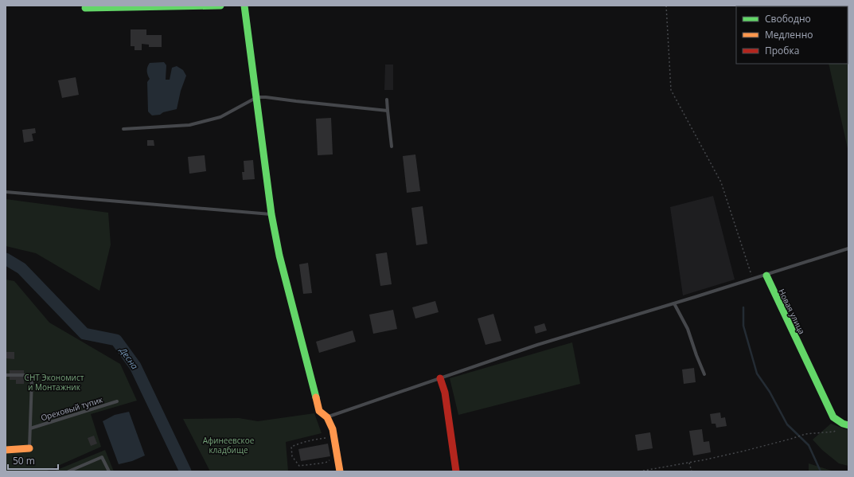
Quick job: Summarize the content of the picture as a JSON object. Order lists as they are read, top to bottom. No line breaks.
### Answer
{"streets":{"street":["Новая улица"],"lane":["Ореховый тупик"]},"water":["Десна"],"parks":["СНТ Экономист и Монтажник","Афинеевское кладбище"],"legend":["Свободно","Медленно","Пробка"],"scale_bar":"50 m"}
